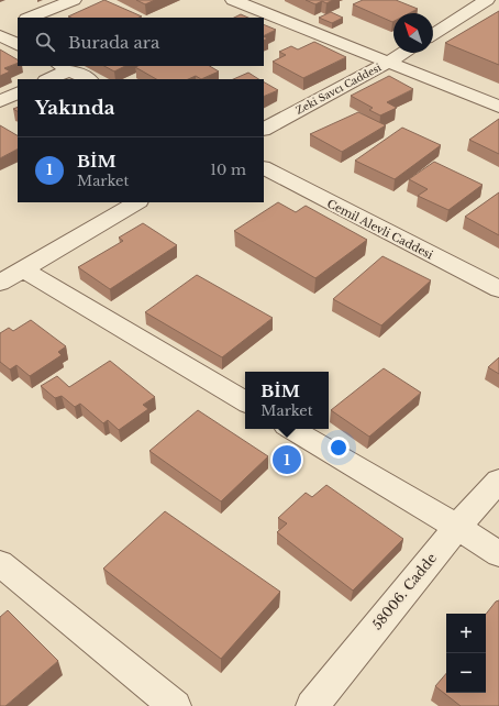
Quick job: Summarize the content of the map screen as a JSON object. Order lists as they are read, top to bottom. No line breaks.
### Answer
{"streets":{"street":["Zeki Savcı Caddesi","Cemil Alevli Caddesi","58006. Cadde"]},"north":"top left","page":{"search":"Burada ara","heading":"Yakında","list":[{"mark":"1","name":"BİM","note":"Market","value":"10 m"}],"popup":["BİM","Market"],"pins":"1","map_buttons":["+","−"]}}
